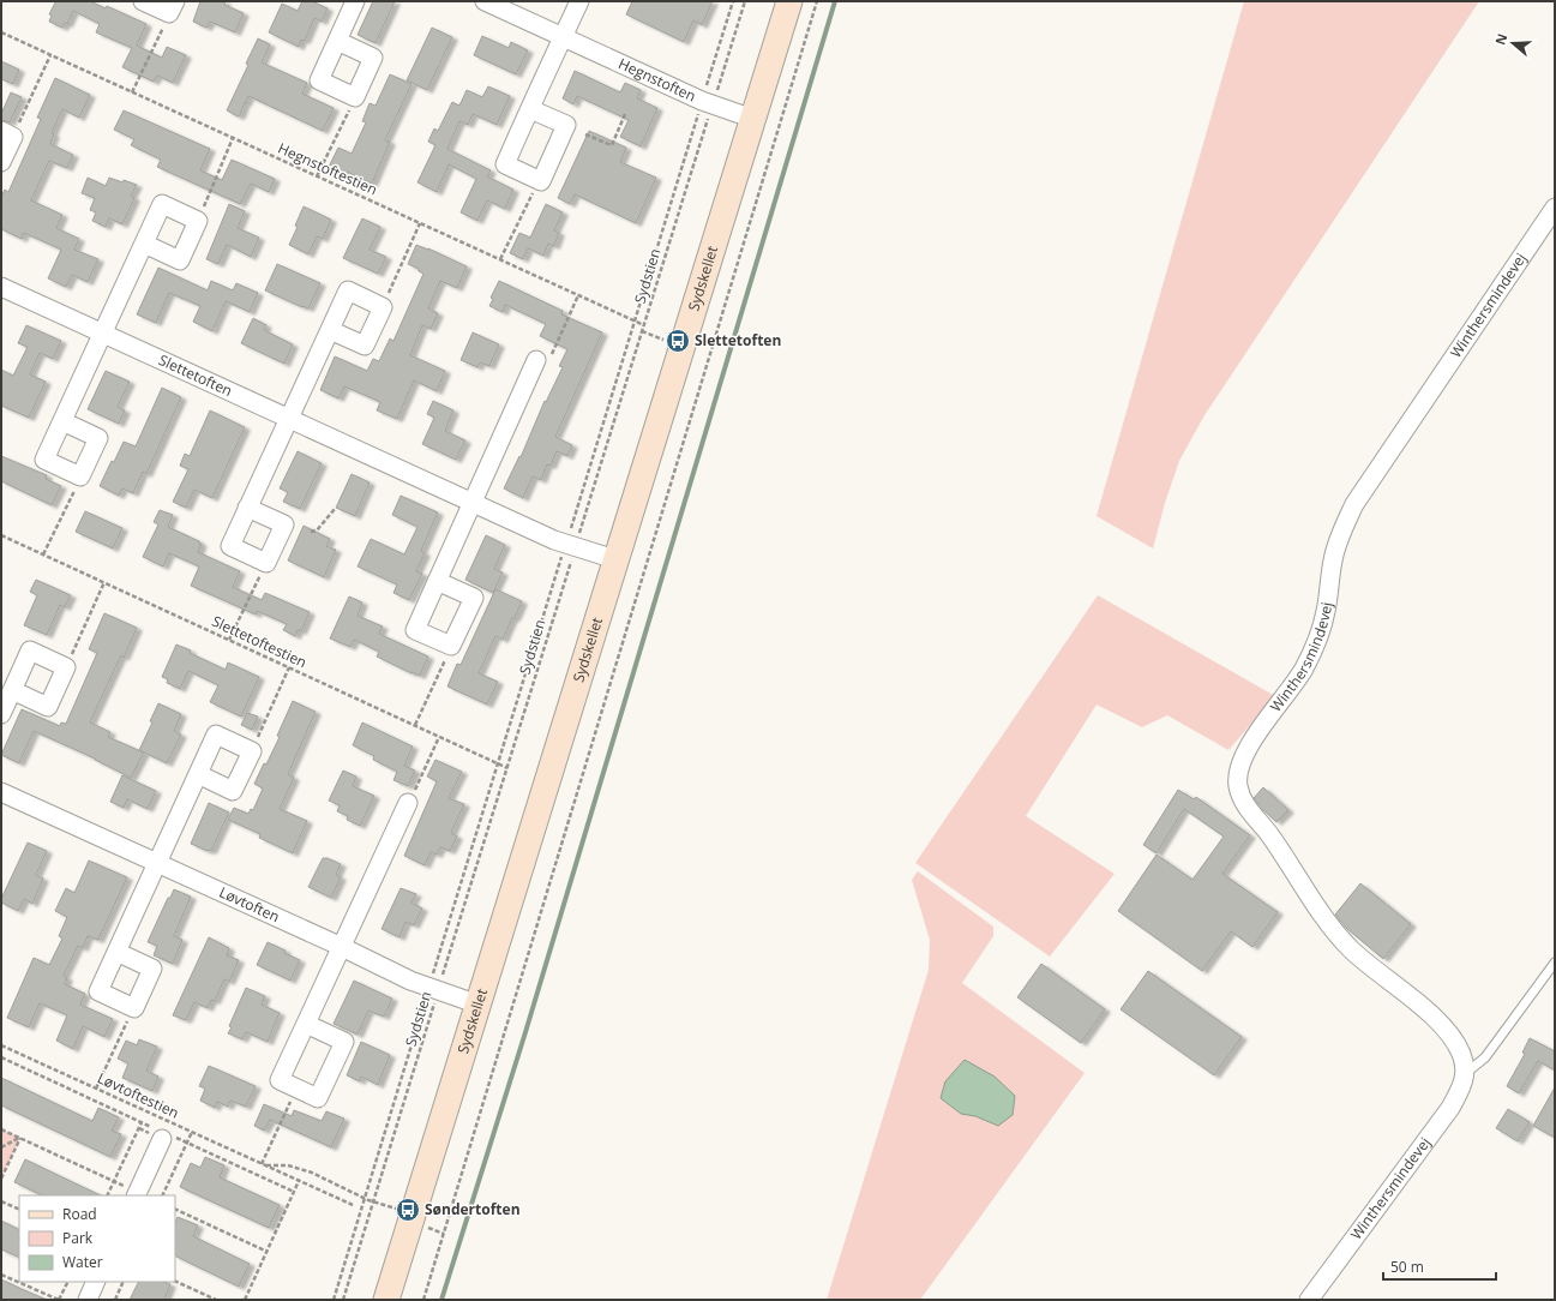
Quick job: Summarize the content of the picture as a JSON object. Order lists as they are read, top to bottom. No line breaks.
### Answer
{"streets":{"street":["Hegnstoften","Sydskellet","Winthersmindevej","Slettetoften","Løvtoften"],"path":["Hegnstoftestien","Sydstien","Slettetoftestien","Løvtoftestien"]},"crossings":[["Hegnstoften","Sydstien"],["Hegnstoften","Sydskellet"],["Hegnstoftestien","Sydstien"],["Sydstien","Slettetoften"],["Sydstien","Slettetoftestien"],["Sydstien","Løvtoften"],["Sydstien","Løvtoftestien"],["Sydskellet","Slettetoften"],["Sydskellet","Løvtoften"]],"places":{"bus stop":["Slettetoften","Søndertoften"]},"legend":["Road","Park","Water"],"scale_bar":"50 m","north":"left"}
